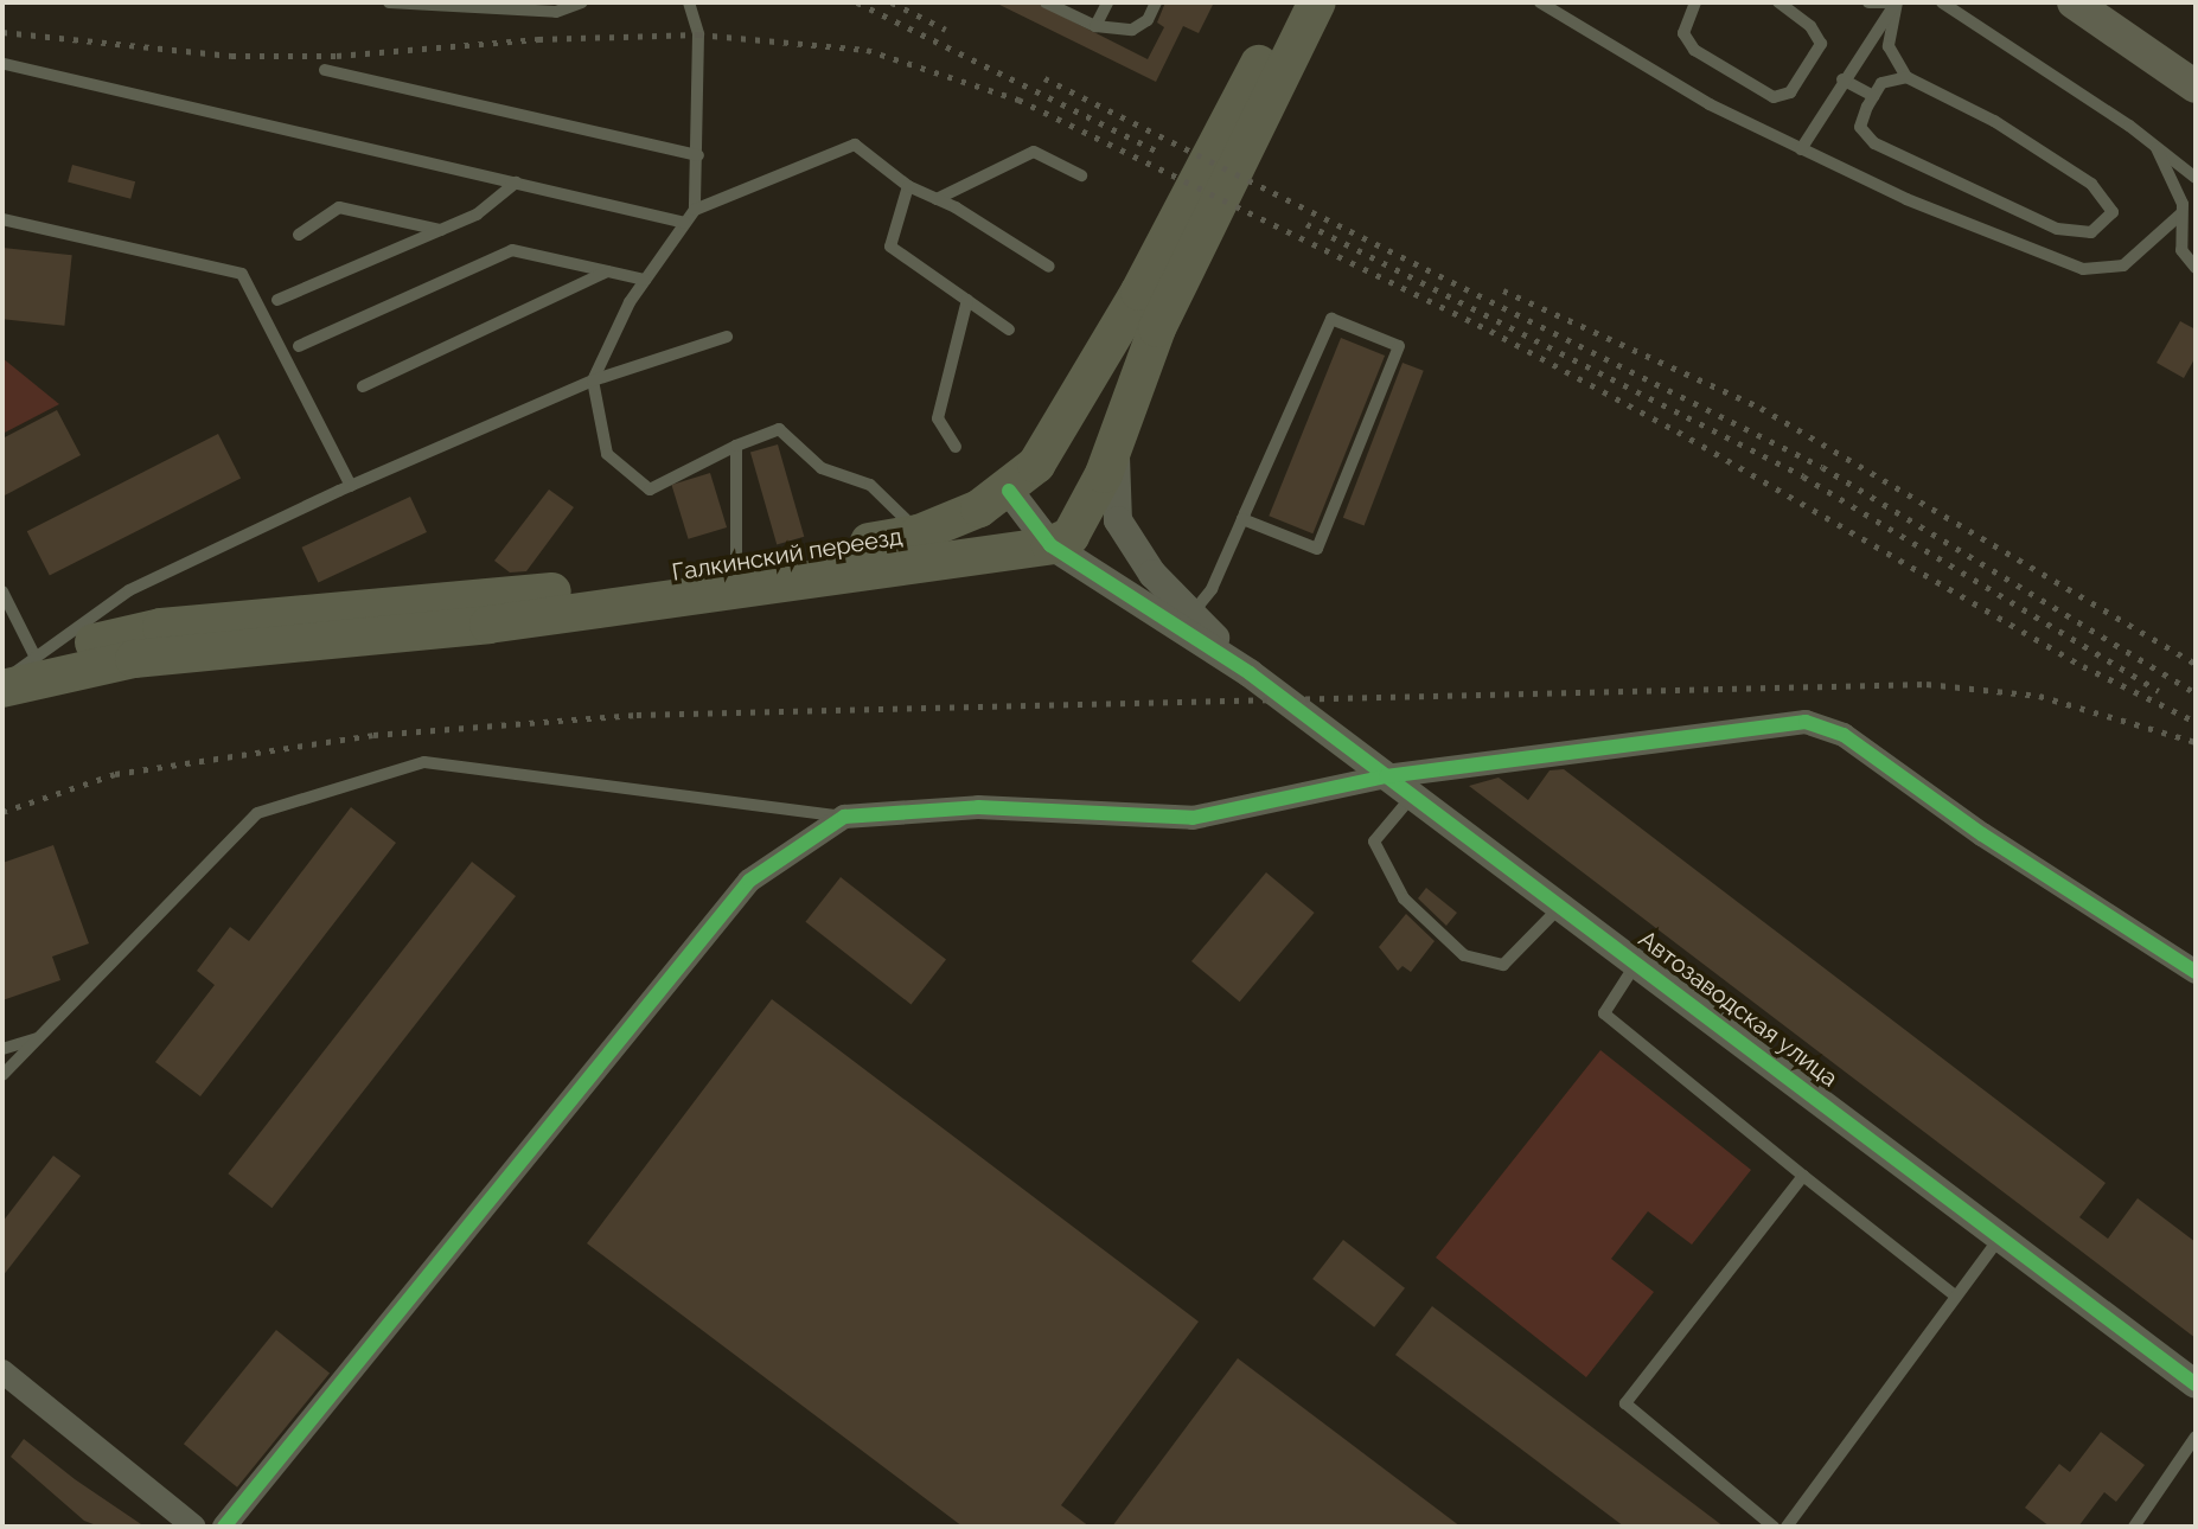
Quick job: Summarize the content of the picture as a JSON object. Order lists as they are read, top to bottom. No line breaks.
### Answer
{"streets":{"main road":["Галкинский переезд"],"street":["Автозаводская улица"]}}
